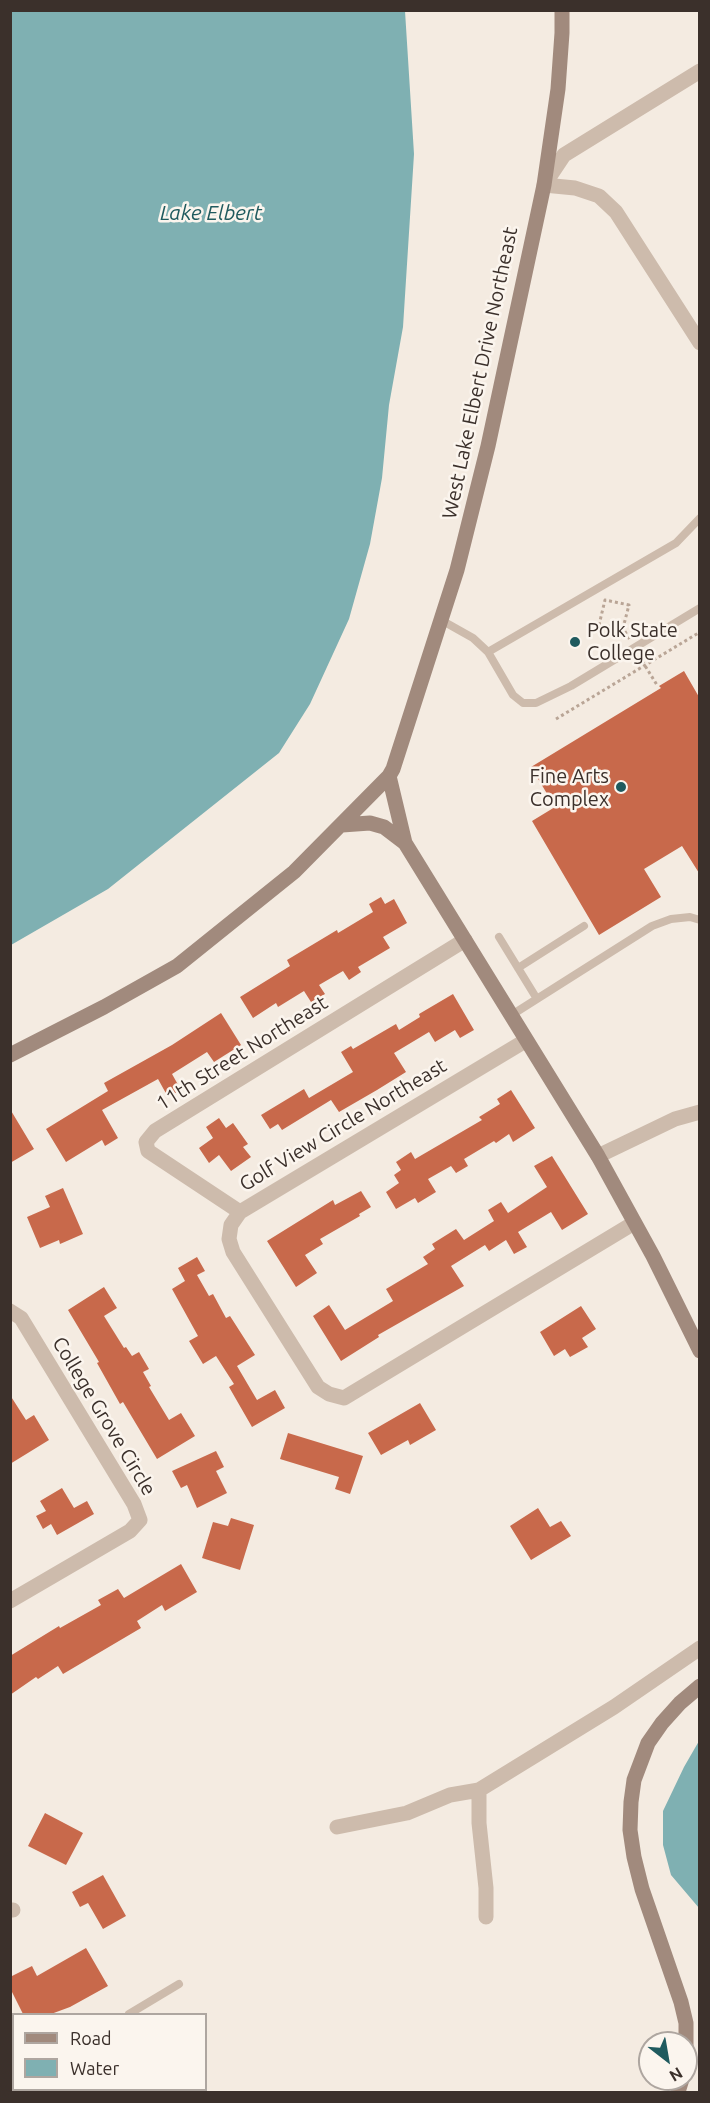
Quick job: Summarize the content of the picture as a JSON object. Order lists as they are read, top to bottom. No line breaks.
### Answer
{"streets":{"street":["West Lake Elbert Drive Northeast","11th Street Northeast","Golf View Circle Northeast","College Grove Circle"]},"crossings":[["11th Street Northeast","Golf View Circle Northeast"]],"water":["Lake Elbert"],"places":["Polk State College","Fine Arts Complex"],"legend":["Road","Water"],"north":"bottom right"}
